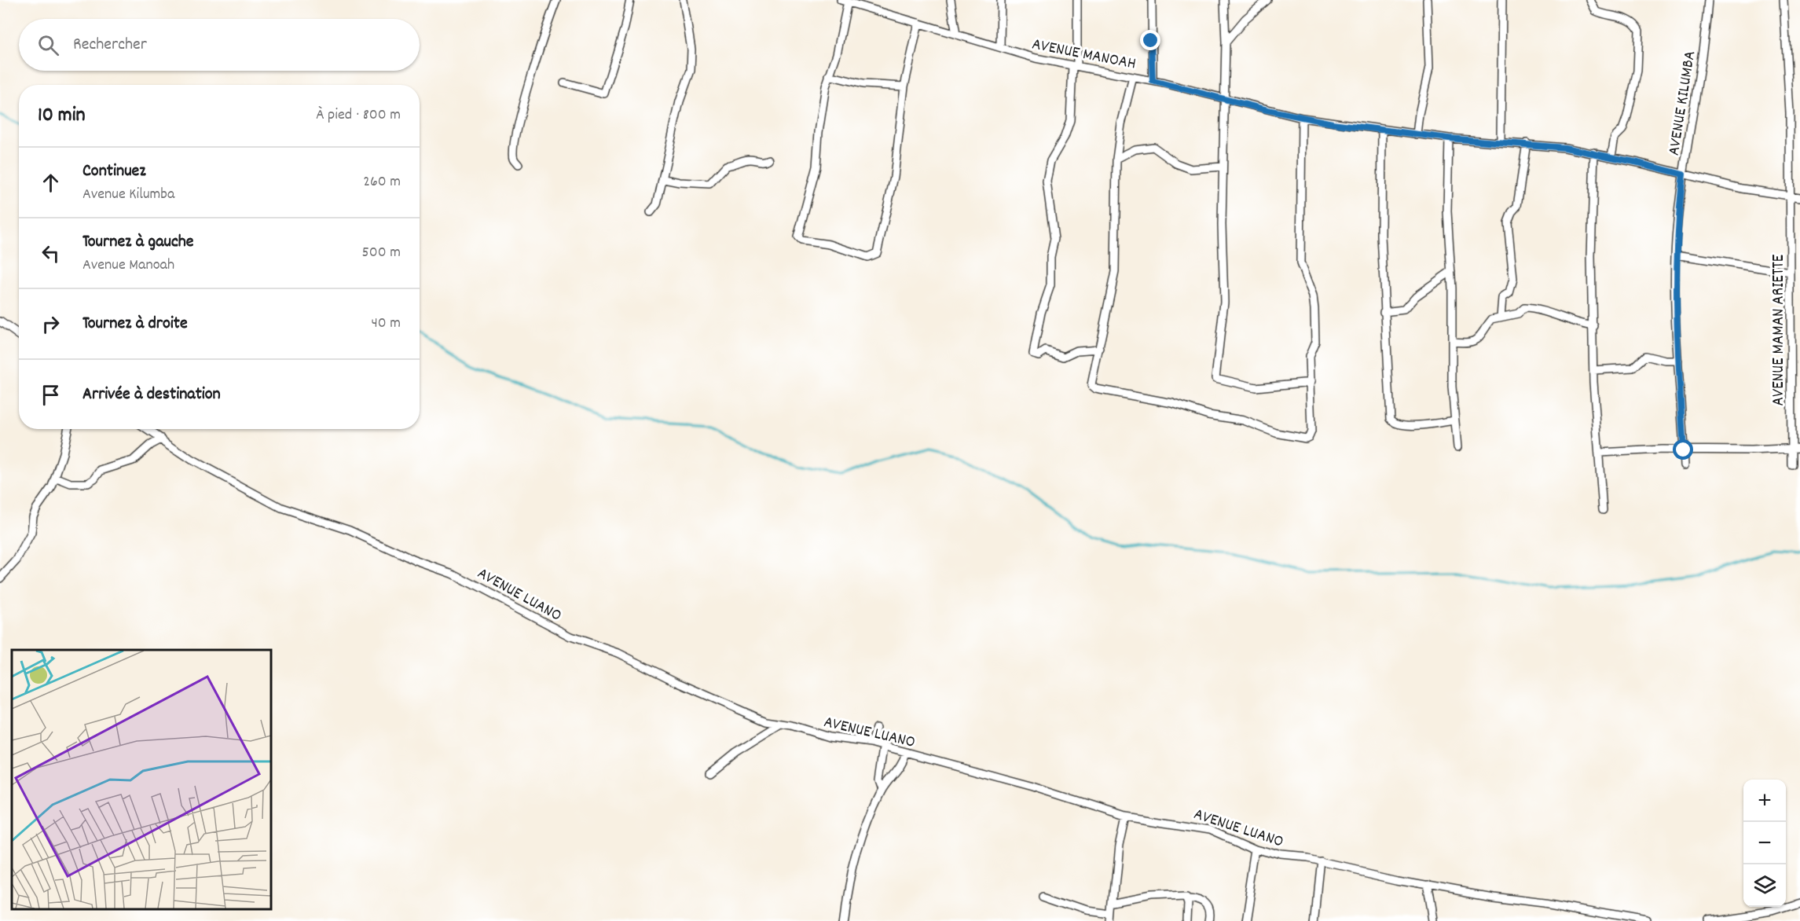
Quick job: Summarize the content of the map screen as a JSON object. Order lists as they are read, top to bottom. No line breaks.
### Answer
{"streets":{"street":["AVENUE MANOAH","AVENUE KILUMBA","AVENUE MAMAN ARIETTE","AVENUE LUANO"]},"crossings":[["AVENUE MANOAH","AVENUE KILUMBA"],["AVENUE MANOAH","AVENUE MAMAN ARIETTE"]],"page":{"search":"Rechercher","heading":["10 min","À pied · 800 m"],"list":[["Continuez","Avenue Kilumba","260 m"],["Tournez à gauche","Avenue Manoah","500 m"],["Tournez à droite","40 m"],"Arrivée à destination"],"map_buttons":["+","−"]}}
